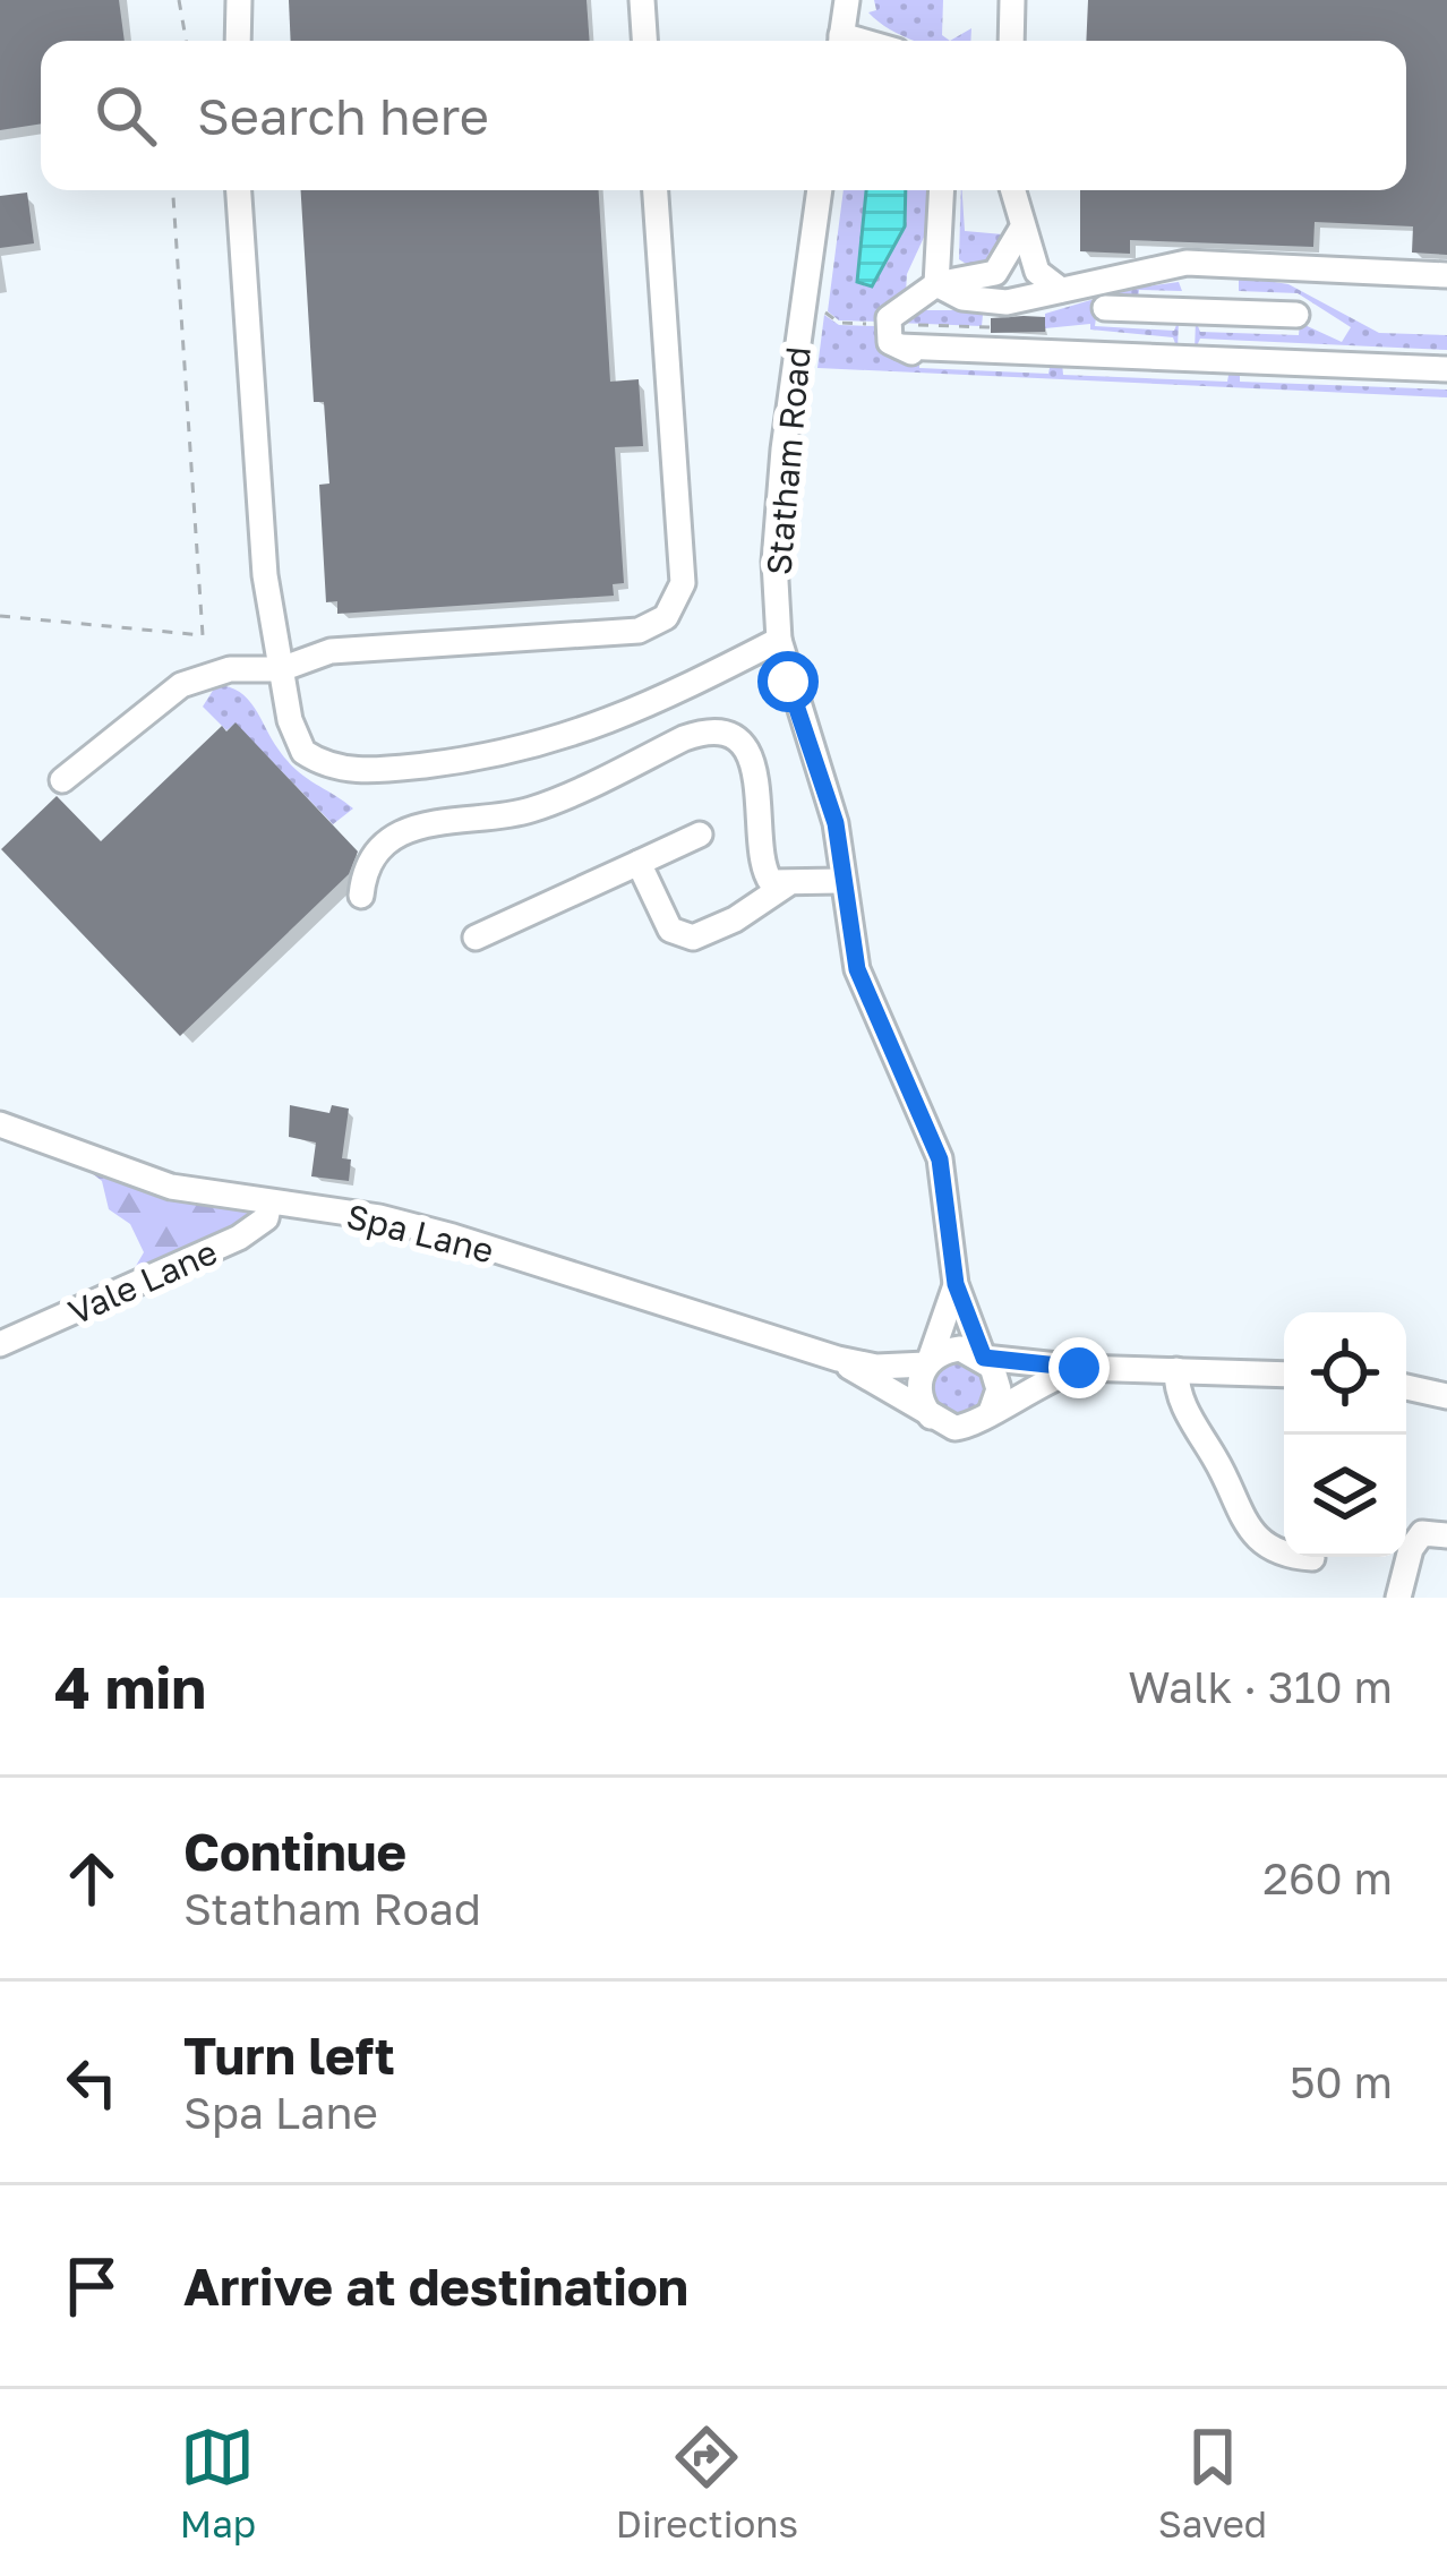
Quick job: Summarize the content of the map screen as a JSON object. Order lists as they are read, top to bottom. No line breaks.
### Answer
{"streets":{"street":["Statham Road","Spa Lane","Vale Lane"]},"crossings":[["Statham Road","Spa Lane"],["Spa Lane","Vale Lane"]],"page":{"search":"Search here","heading":["4 min","Walk · 310 m"],"list":[["Continue","Statham Road","260 m"],["Turn left","Spa Lane","50 m"],"Arrive at destination"],"nav":["Map","Directions","Saved"]}}
